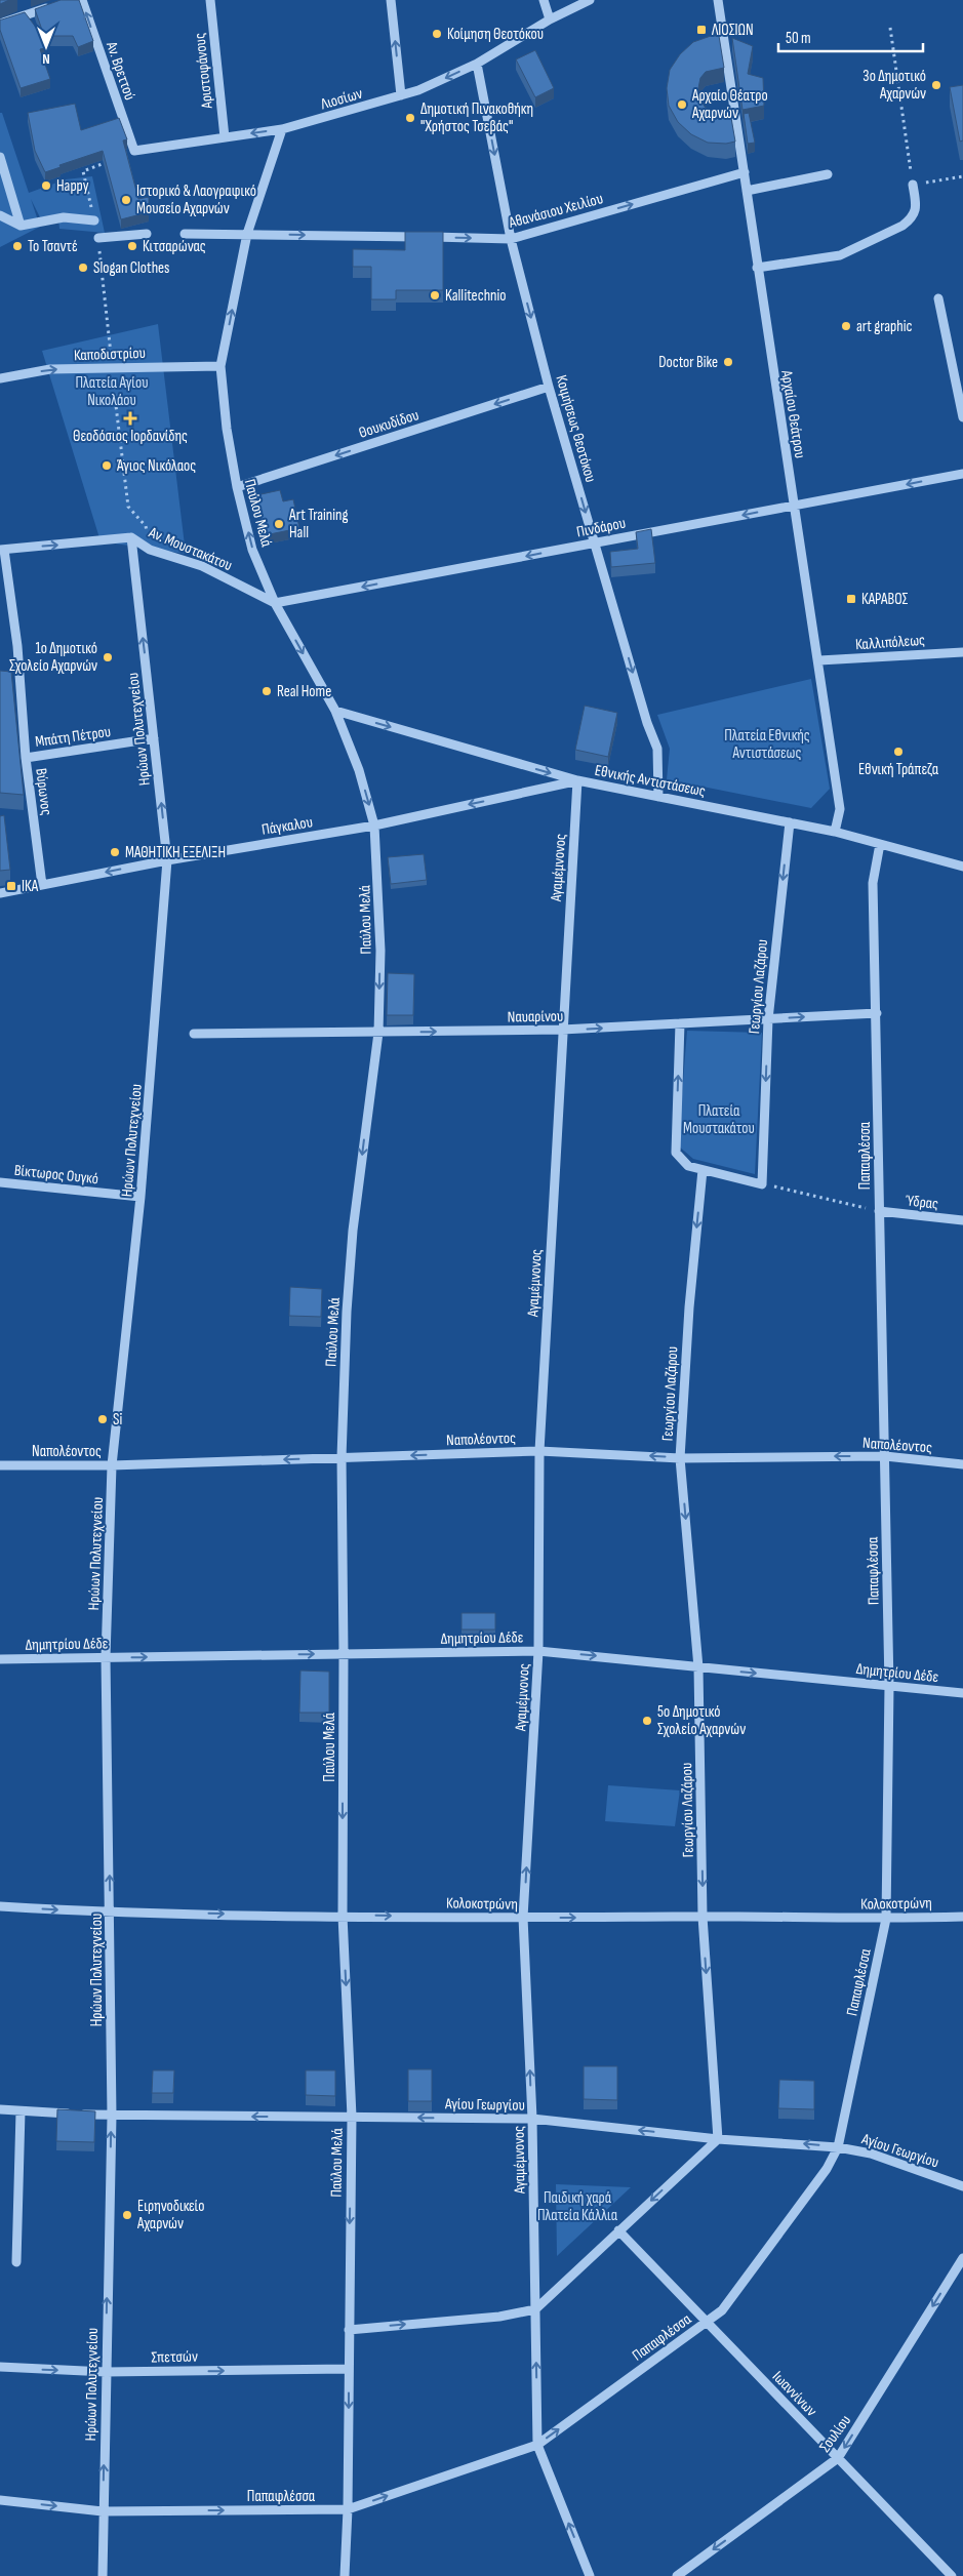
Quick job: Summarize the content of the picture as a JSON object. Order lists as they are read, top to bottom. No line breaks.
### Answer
{"streets":{"street":["Αν. Βρεττού","Αριστοφάνους","Λιοσίων","Αθανάσιου Χειλίου","Καποδιστρίου","Αρχαίου Θεάτρου","Θουκυδίδου","Κοιμήσεως Θεοτόκου","Παύλου Μελά","Πινδάρου","Αν. Μουστακάτου","Καλλιπόλεως","Ηρώων Πολυτεχνείου","Μπάτη Πέτρου","Εθνικής Αντιστάσεως","Βύρωνος","Πάγκαλου","Αγαμέμνονος","Γεωργίου Λαζάρου","Ναυαρίνου","Παπαφλέσσα","Βίκτωρος Ουγκό","Ύδρας","Ναπολέοντος","Δημητρίου Δέδε","Κολοκοτρώνη","Αγίου Γεωργίου","Σπετσών","Ιωαννίνων","Σουλίου"]},"crossings":[["Αν. Βρεττού","Λιοσίων"],["Αριστοφάνους","Λιοσίων"],["Λιοσίων","Κοιμήσεως Θεοτόκου"],["Λιοσίων","Παύλου Μελά"],["Αθανάσιου Χειλίου","Αρχαίου Θεάτρου"],["Αθανάσιου Χειλίου","Κοιμήσεως Θεοτόκου"],["Αθανάσιου Χειλίου","Παύλου Μελά"],["Καποδιστρίου","Παύλου Μελά"],["Αρχαίου Θεάτρου","Πινδάρου"],["Αρχαίου Θεάτρου","Καλλιπόλεως"],["Αρχαίου Θεάτρου","Εθνικής Αντιστάσεως"],["Θουκυδίδου","Κοιμήσεως Θεοτόκου"],["Θουκυδίδου","Παύλου Μελά"],["Κοιμήσεως Θεοτόκου","Πινδάρου"],["Κοιμήσεως Θεοτόκου","Εθνικής Αντιστάσεως"],["Παύλου Μελά","Πινδάρου"],["Παύλου Μελά","Αν. Μουστακάτου"],["Παύλου Μελά","Εθνικής Αντιστάσεως"],["Παύλου Μελά","Πάγκαλου"],["Παύλου Μελά","Ναυαρίνου"],["Παύλου Μελά","Παπαφλέσσα"],["Παύλου Μελά","Ναπολέοντος"],["Παύλου Μελά","Δημητρίου Δέδε"],["Παύλου Μελά","Κολοκοτρώνη"],["Παύλου Μελά","Αγίου Γεωργίου"],["Παύλου Μελά","Σπετσών"],["Πινδάρου","Αν. Μουστακάτου"],["Αν. Μουστακάτου","Ηρώων Πολυτεχνείου"],["Αν. Μουστακάτου","Βύρωνος"],["Ηρώων Πολυτεχνείου","Μπάτη Πέτρου"],["Ηρώων Πολυτεχνείου","Πάγκαλου"],["Ηρώων Πολυτεχνείου","Παπαφλέσσα"],["Ηρώων Πολυτεχνείου","Βίκτωρος Ουγκό"],["Ηρώων Πολυτεχνείου","Ναπολέοντος"],["Ηρώων Πολυτεχνείου","Δημητρίου Δέδε"],["Ηρώων Πολυτεχνείου","Κολοκοτρώνη"],["Ηρώων Πολυτεχνείου","Αγίου Γεωργίου"],["Ηρώων Πολυτεχνείου","Σπετσών"],["Μπάτη Πέτρου","Βύρωνος"],["Εθνικής Αντιστάσεως","Πάγκαλου"],["Εθνικής Αντιστάσεως","Αγαμέμνονος"],["Εθνικής Αντιστάσεως","Γεωργίου Λαζάρου"],["Εθνικής Αντιστάσεως","Παπαφλέσσα"],["Βύρωνος","Πάγκαλου"],["Πάγκαλου","Αγαμέμνονος"],["Αγαμέμνονος","Ναυαρίνου"],["Αγαμέμνονος","Παπαφλέσσα"],["Αγαμέμνονος","Ναπολέοντος"],["Αγαμέμνονος","Δημητρίου Δέδε"],["Αγαμέμνονος","Κολοκοτρώνη"],["Αγαμέμνονος","Αγίου Γεωργίου"],["Γεωργίου Λαζάρου","Ναυαρίνου"],["Γεωργίου Λαζάρου","Ναπολέοντος"],["Γεωργίου Λαζάρου","Δημητρίου Δέδε"],["Γεωργίου Λαζάρου","Κολοκοτρώνη"],["Γεωργίου Λαζάρου","Αγίου Γεωργίου"],["Ναυαρίνου","Παπαφλέσσα"],["Παπαφλέσσα","Ύδρας"],["Παπαφλέσσα","Ναπολέοντος"],["Παπαφλέσσα","Δημητρίου Δέδε"],["Παπαφλέσσα","Κολοκοτρώνη"],["Παπαφλέσσα","Αγίου Γεωργίου"],["Παπαφλέσσα","Ιωαννίνων"],["Ιωαννίνων","Σουλίου"]],"one_way":["Αν. Βρεττού","Αθανάσιου Χειλίου","Καποδιστρίου","Θουκυδίδου","Κοιμήσεως Θεοτόκου","Πινδάρου","Αν. Μουστακάτου","Ηρώων Πολυτεχνείου","Εθνικής Αντιστάσεως","Πάγκαλου","Αγαμέμνονος","Γεωργίου Λαζάρου","Ναυαρίνου","Ναπολέοντος","Δημητρίου Δέδε","Κολοκοτρώνη","Αγίου Γεωργίου","Σπετσών","Σουλίου"],"parks":["Πλατεία Αγίου Νικολάου","Πλατεία Εθνικής Αντιστάσεως","Πλατεία Μουστακάτου","Παιδική χαρά Πλατεία Κάλλια"],"places":{"transit":["ΛΙΟΣΙΩΝ","ΚΑΡΑΒΟΣ","ΙΚΑ"],"other":["Κοίμηση Θεοτόκου","3ο Δημοτικό Αχαρνών","Αρχαίο Θέατρο Αχαρνών","Δημοτική Πινακοθήκη \"Χρήστος Τσεβάς\"","Happy","Ιστορικό & Λαογραφικό Μουσείο Αχαρνών","To Τσαντέ","Κιτσαρώνας","Slogan Clothes","Kallitechnio","art graphic","Doctor Bike","Άγιος Νικόλαος","Art Training Hall","1ο Δημοτικό Σχολείο Αχαρνών","Real Home","Εθνική Τράπεζα","ΜΑΘΗΤΙΚΗ ΕΞΕΛΙΞΗ","Si","5ο Δημοτικό Σχολείο Αχαρνών","Ειρηνοδικείο Αχαρνών"],"health":["Θεοδόσιος Ιορδανίδης"]},"scale_bar":"50 m","north":"bottom"}
